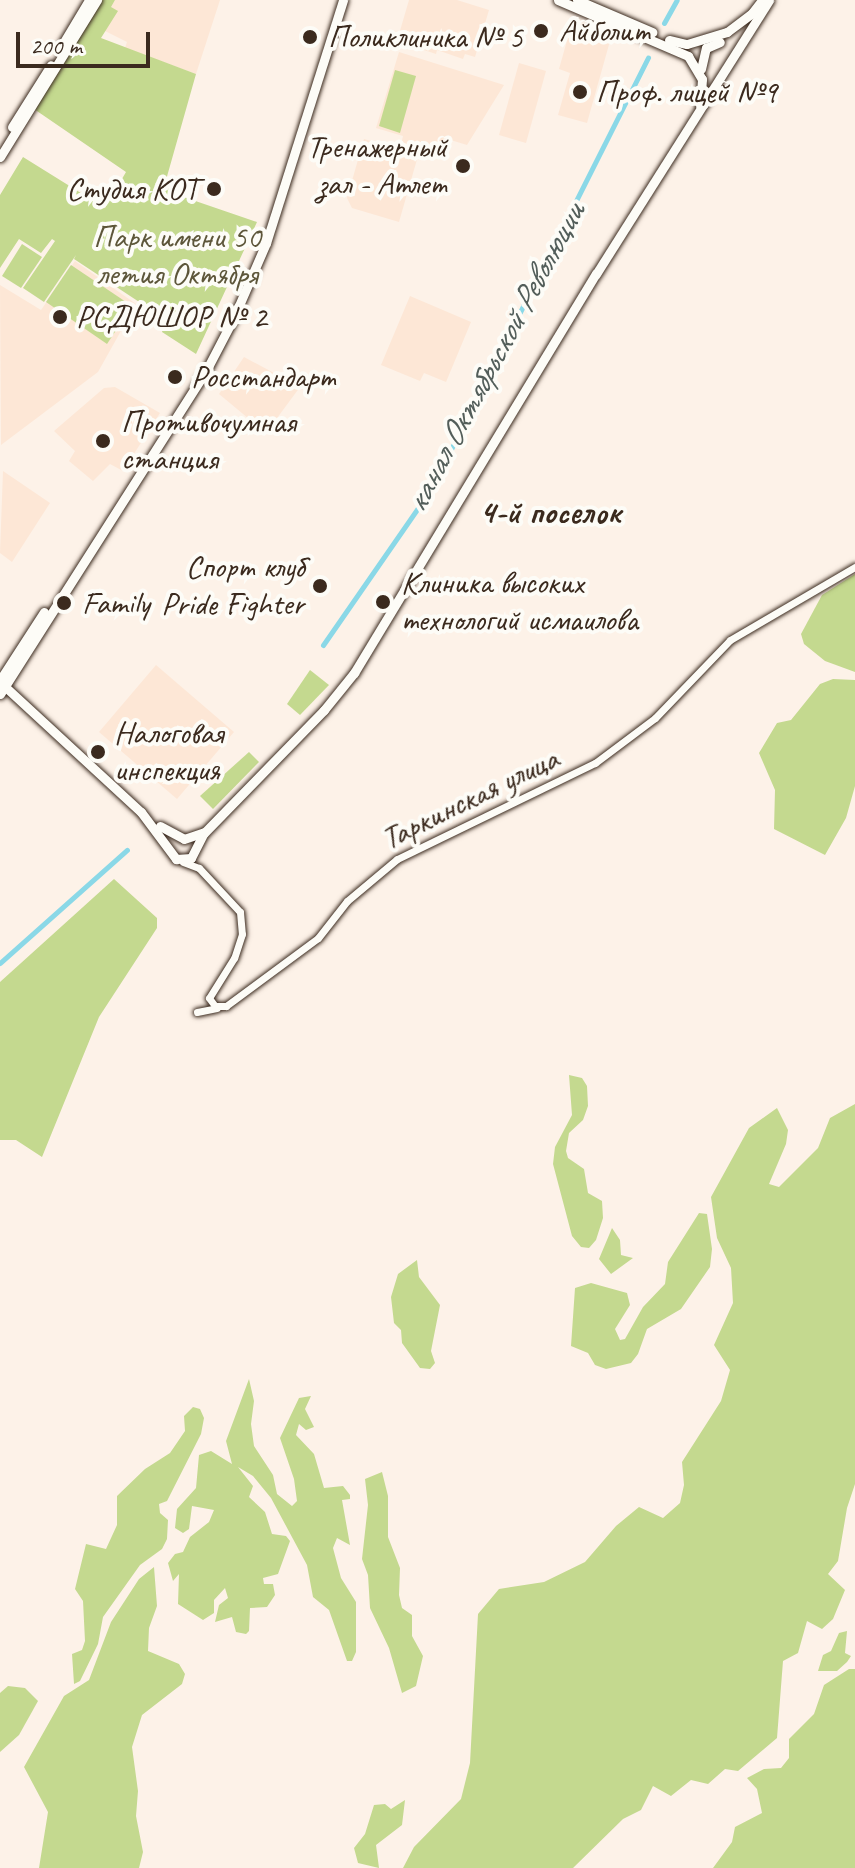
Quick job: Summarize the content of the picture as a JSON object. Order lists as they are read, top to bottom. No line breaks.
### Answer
{"streets":{"street":["Таркинская улица"]},"districts":["4-й поселок"],"water":["канал Октябрьской Революции"],"parks":["Парк имени 50 летия Октября"],"places":["Айболит","Поликлиника № 5","Проф. лицей №9","Тренажерный зал - Атлет","Студия КОТ","РСДЮШОР № 2","Росстандарт","Противочумная станция","Спорт клуб Pride Fighter","Клиника высоких технологий исмаилова","Family","Налоговая инспекция"],"scale_bar":"200 m"}
